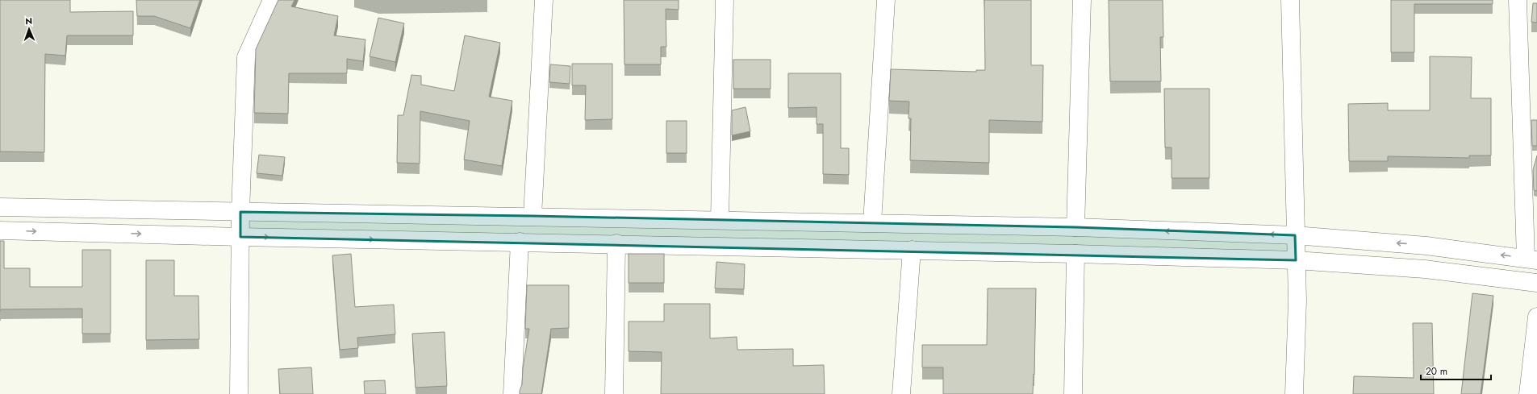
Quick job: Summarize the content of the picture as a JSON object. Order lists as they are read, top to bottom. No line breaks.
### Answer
{"scale_bar":"20 m","north":"top"}
